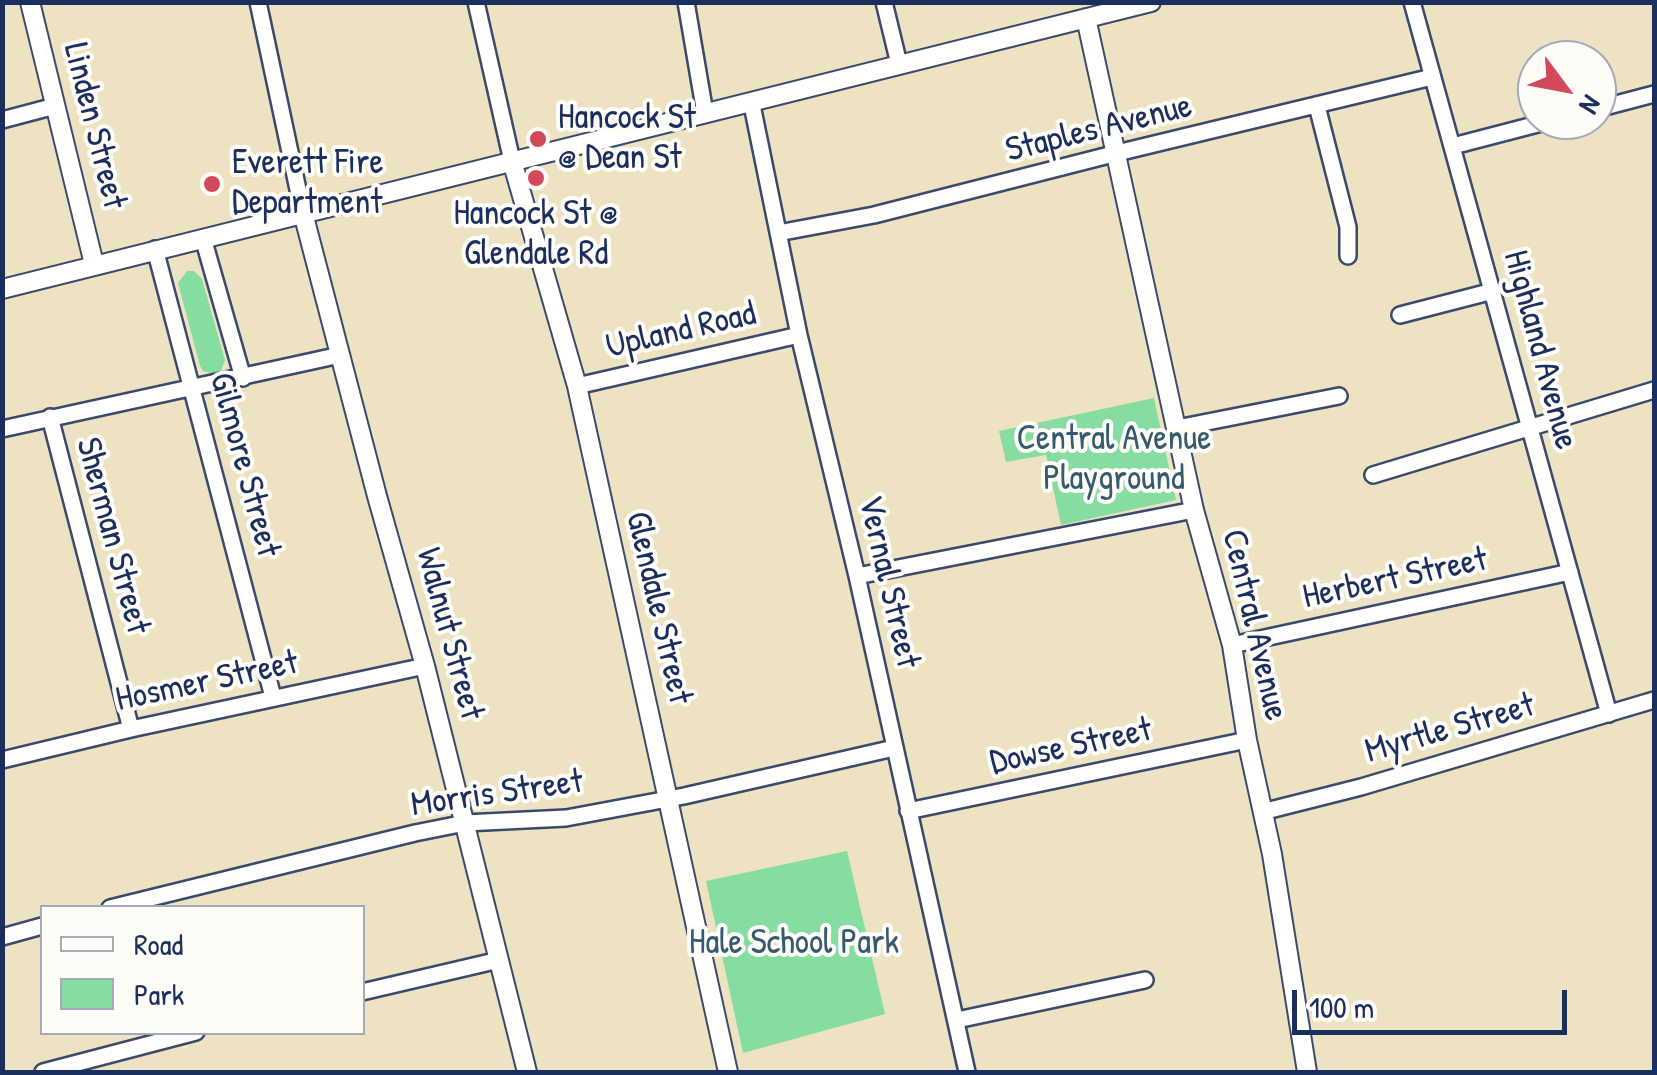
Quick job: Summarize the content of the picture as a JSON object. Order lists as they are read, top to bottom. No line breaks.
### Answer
{"streets":{"street":["Linden Street","Staples Avenue","Upland Road","Highland Avenue","Gilmore Street","Sherman Street","Herbert Street","Vernal Street","Glendale Street","Central Avenue","Walnut Street","Hosmer Street","Myrtle Street","Dowse Street","Morris Street"]},"crossings":[["Staples Avenue","Highland Avenue"],["Staples Avenue","Vernal Street"],["Staples Avenue","Central Avenue"],["Upland Road","Vernal Street"],["Upland Road","Glendale Street"],["Highland Avenue","Herbert Street"],["Highland Avenue","Myrtle Street"],["Gilmore Street","Hosmer Street"],["Sherman Street","Hosmer Street"],["Herbert Street","Central Avenue"],["Vernal Street","Dowse Street"],["Vernal Street","Morris Street"],["Glendale Street","Morris Street"],["Central Avenue","Myrtle Street"],["Central Avenue","Dowse Street"],["Walnut Street","Hosmer Street"],["Walnut Street","Morris Street"]],"parks":["Central Avenue Playground","Hale School Park"],"places":["Hancock St @ Dean St","Hancock St @ Glendale Rd","Everett Fire Department"],"legend":["Road","Park"],"scale_bar":"100 m","north":"bottom right"}
